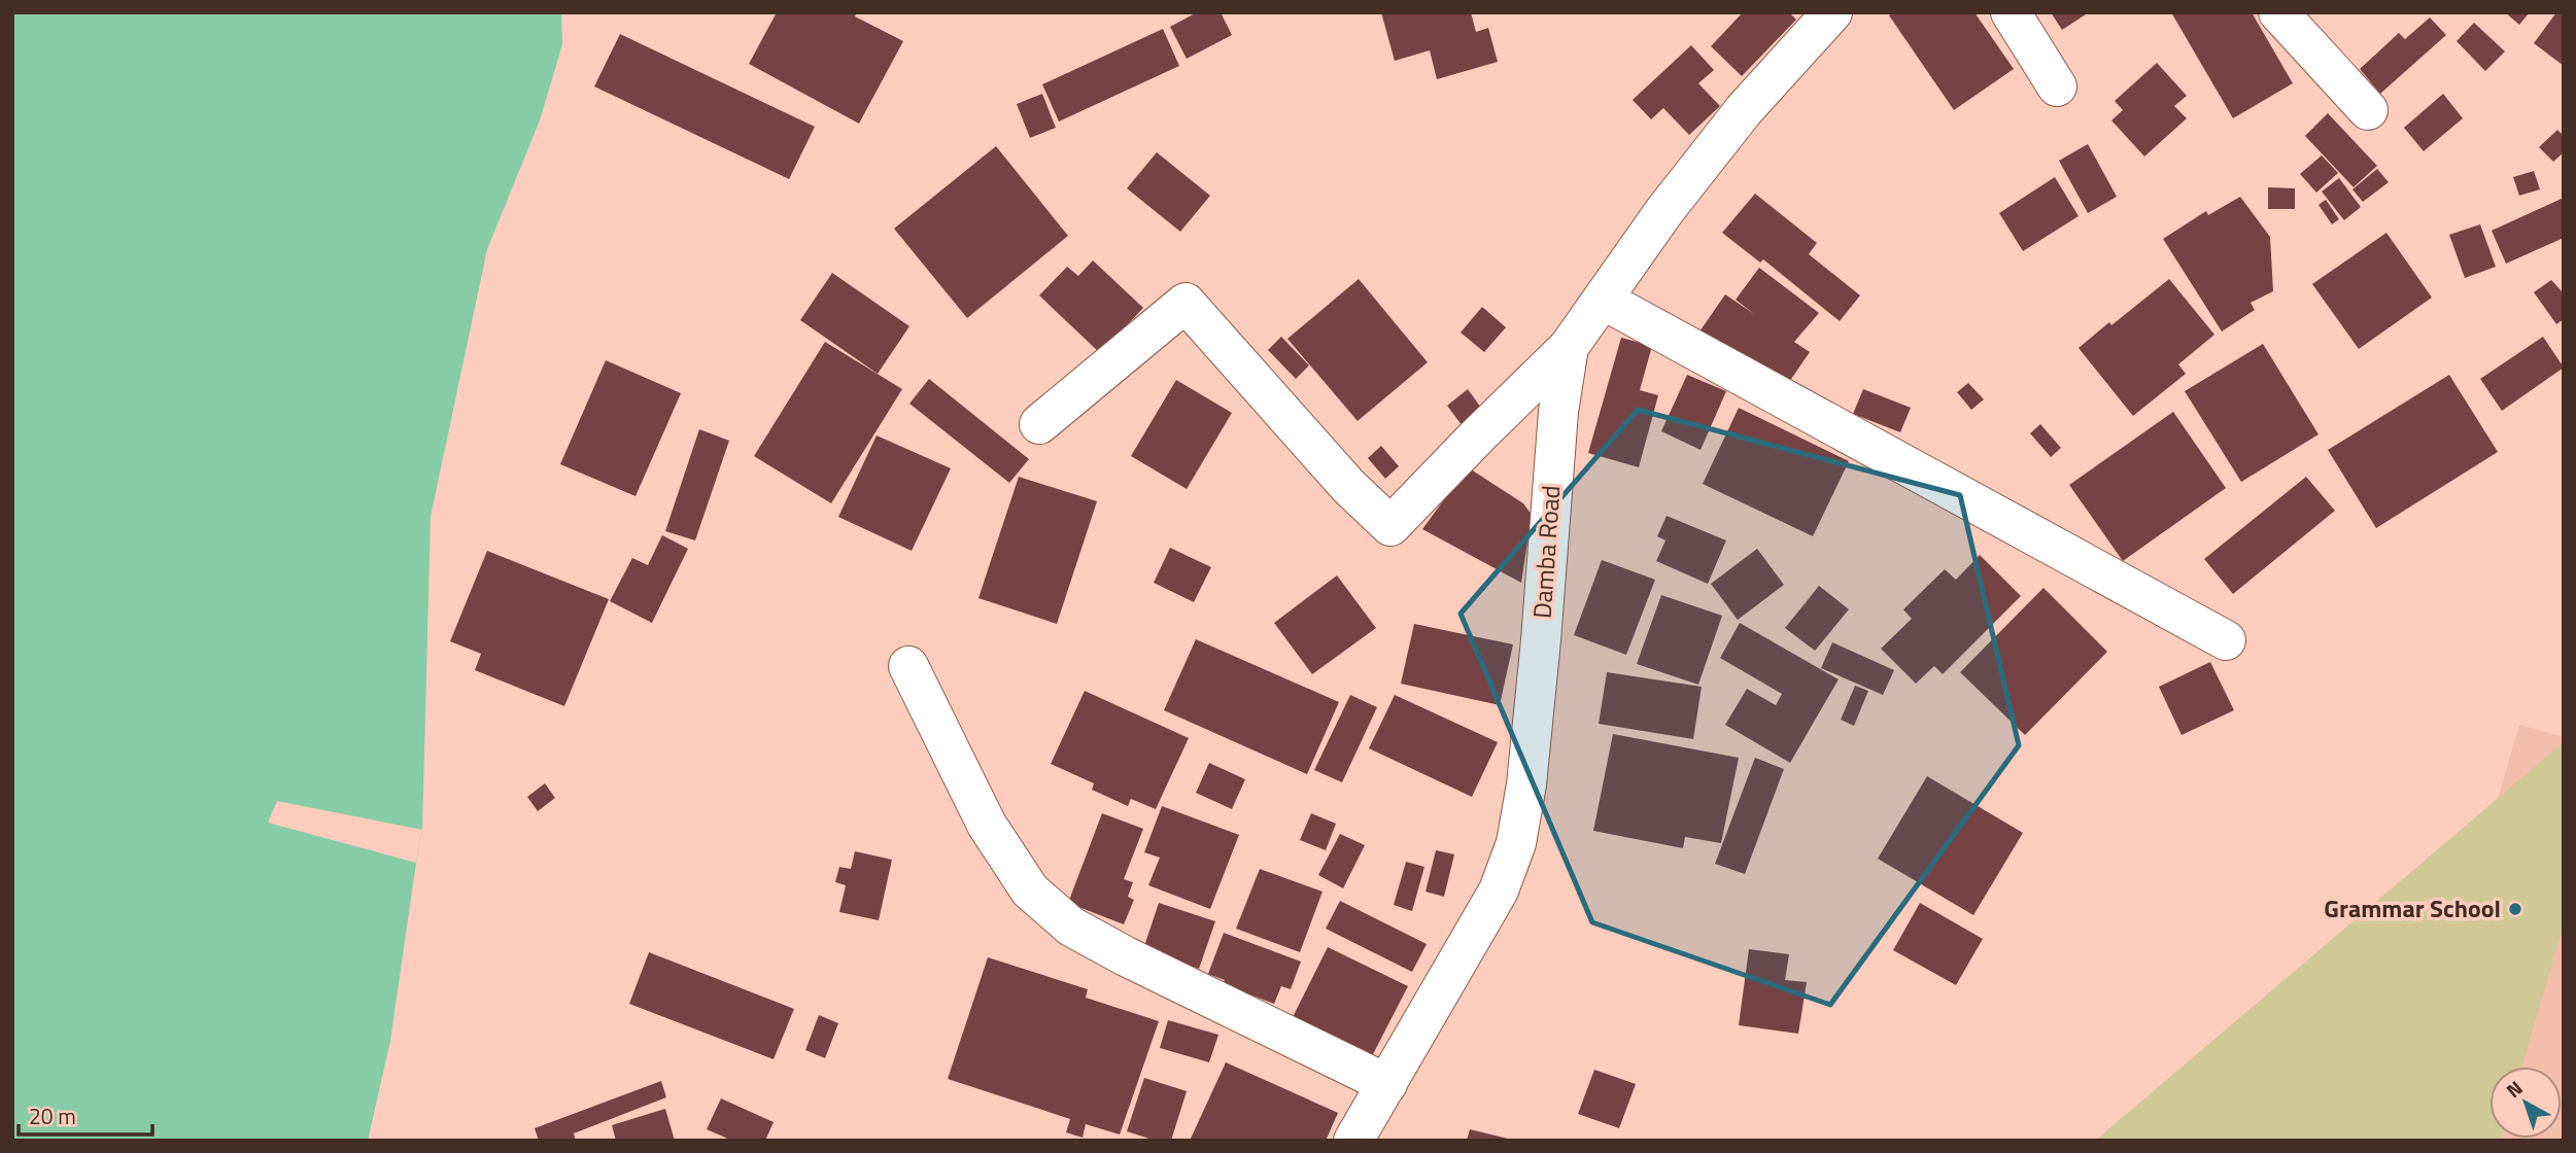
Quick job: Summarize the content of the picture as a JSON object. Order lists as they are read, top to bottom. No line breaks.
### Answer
{"streets":{"street":["Damba Road"]},"places":["Grammar School"],"scale_bar":"20 m","north":"top left"}
